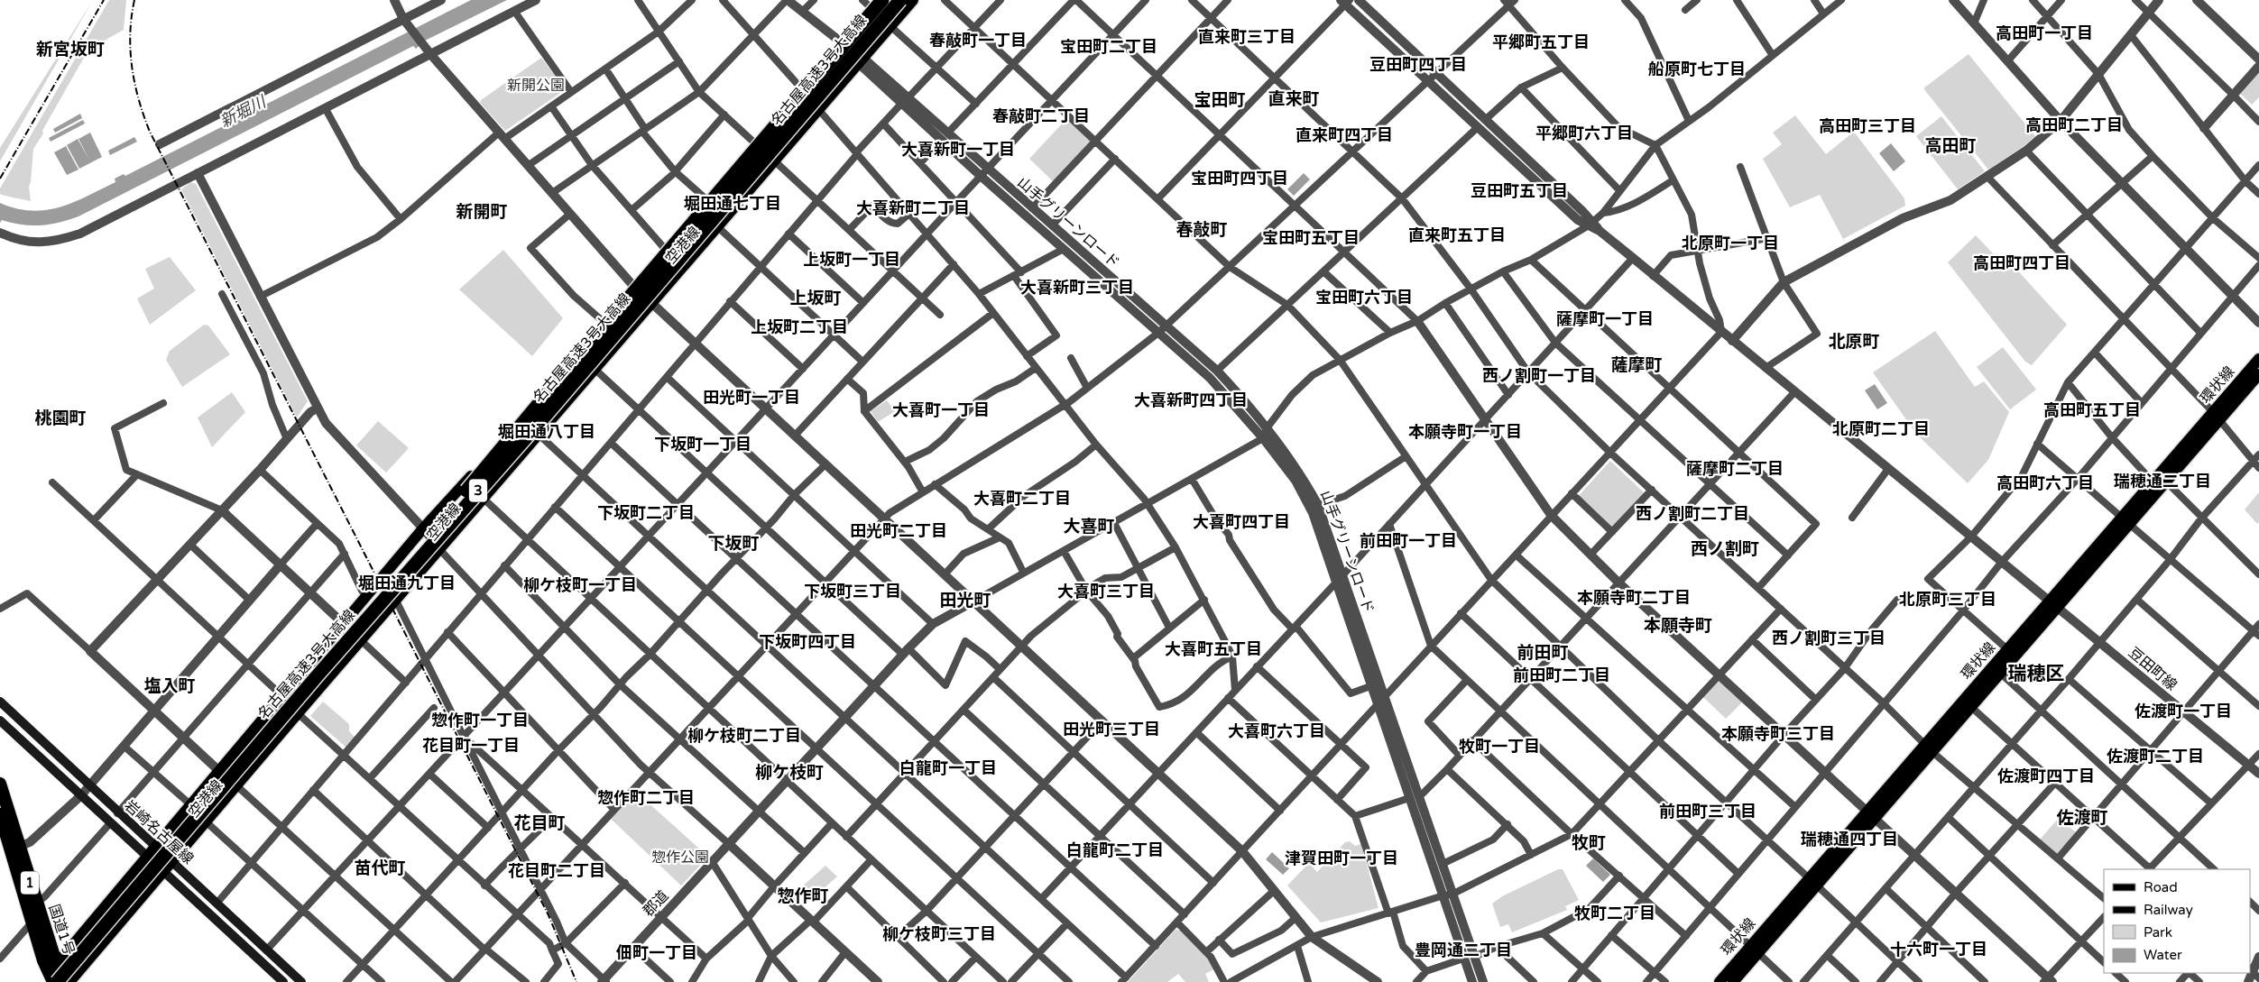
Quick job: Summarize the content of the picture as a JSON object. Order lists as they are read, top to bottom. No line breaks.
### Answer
{"streets":{"highway":["名古屋高速3号大高線","3","1","国道1号"],"main road":["空港線","環状線","岩崎名古屋線"],"street":["山手グリーンロード","豆田町線","郡道"]},"crossings":[["名古屋高速3号大高線","空港線"],["名古屋高速3号大高線","国道1号"],["山手グリーンロード","空港線"],["空港線","岩崎名古屋線"],["空港線","国道1号"],["環状線","豆田町線"]],"districts":["高田町一丁目","直来町三丁目","春敲町一丁目","平郷町五丁目","宝田町二丁目","新宮坂町","豆田町四丁目","船原町七丁目","直来町","宝田町","春敲町二丁目","高田町二丁目","高田町三丁目","平郷町六丁目","直来町四丁目","高田町","大喜新町一丁目","宝田町四丁目","豆田町五丁目","堀田通七丁目","大喜新町二丁目","新開町","春敲町","直来町五丁目","宝田町五丁目","北原町一丁目","上坂町一丁目","高田町四丁目","大喜新町三丁目","宝田町六丁目","上坂町","薩摩町一丁目","上坂町二丁目","北原町","薩摩町","西ノ割町一丁目","田光町一丁目","大喜新町四丁目","大喜町一丁目","高田町五丁目","桃園町","北原町二丁目","堀田通八丁目","本願寺町一丁目","下坂町一丁目","薩摩町二丁目","瑞穂通二丁目","高田町六丁目","大喜町二丁目","下坂町二丁目","西ノ割町二丁目","大喜町四丁目","大喜町","田光町二丁目","前田町一丁目","下坂町","西ノ割町","堀田通九丁目","柳ケ枝町一丁目","下坂町三丁目","大喜町三丁目","本願寺町二丁目","北原町三丁目","田光町","本願寺町","西ノ割町三丁目","下坂町四丁目","大喜町五丁目","前田町","瑞穂区","前田町二丁目","塩入町","佐渡町一丁目","惣作町一丁目","田光町三丁目","大喜町六丁目","本願寺町三丁目","柳ケ枝町二丁目","花目町一丁目","牧町一丁目","佐渡町二丁目","白龍町一丁目","柳ケ枝町","佐渡町四丁目","惣作町二丁目","前田町三丁目","佐渡町","花目町","瑞穂通四丁目","牧町","白龍町二丁目","津賀田町一丁目","苗代町","花目町二丁目","惣作町","牧町二丁目","柳ケ枝町三丁目","十六町一丁目","豊岡通二丁目","佃町一丁目"],"water":["新堀川"],"parks":["新開公園","惣作公園"],"legend":["Road","Railway","Park","Water"]}
